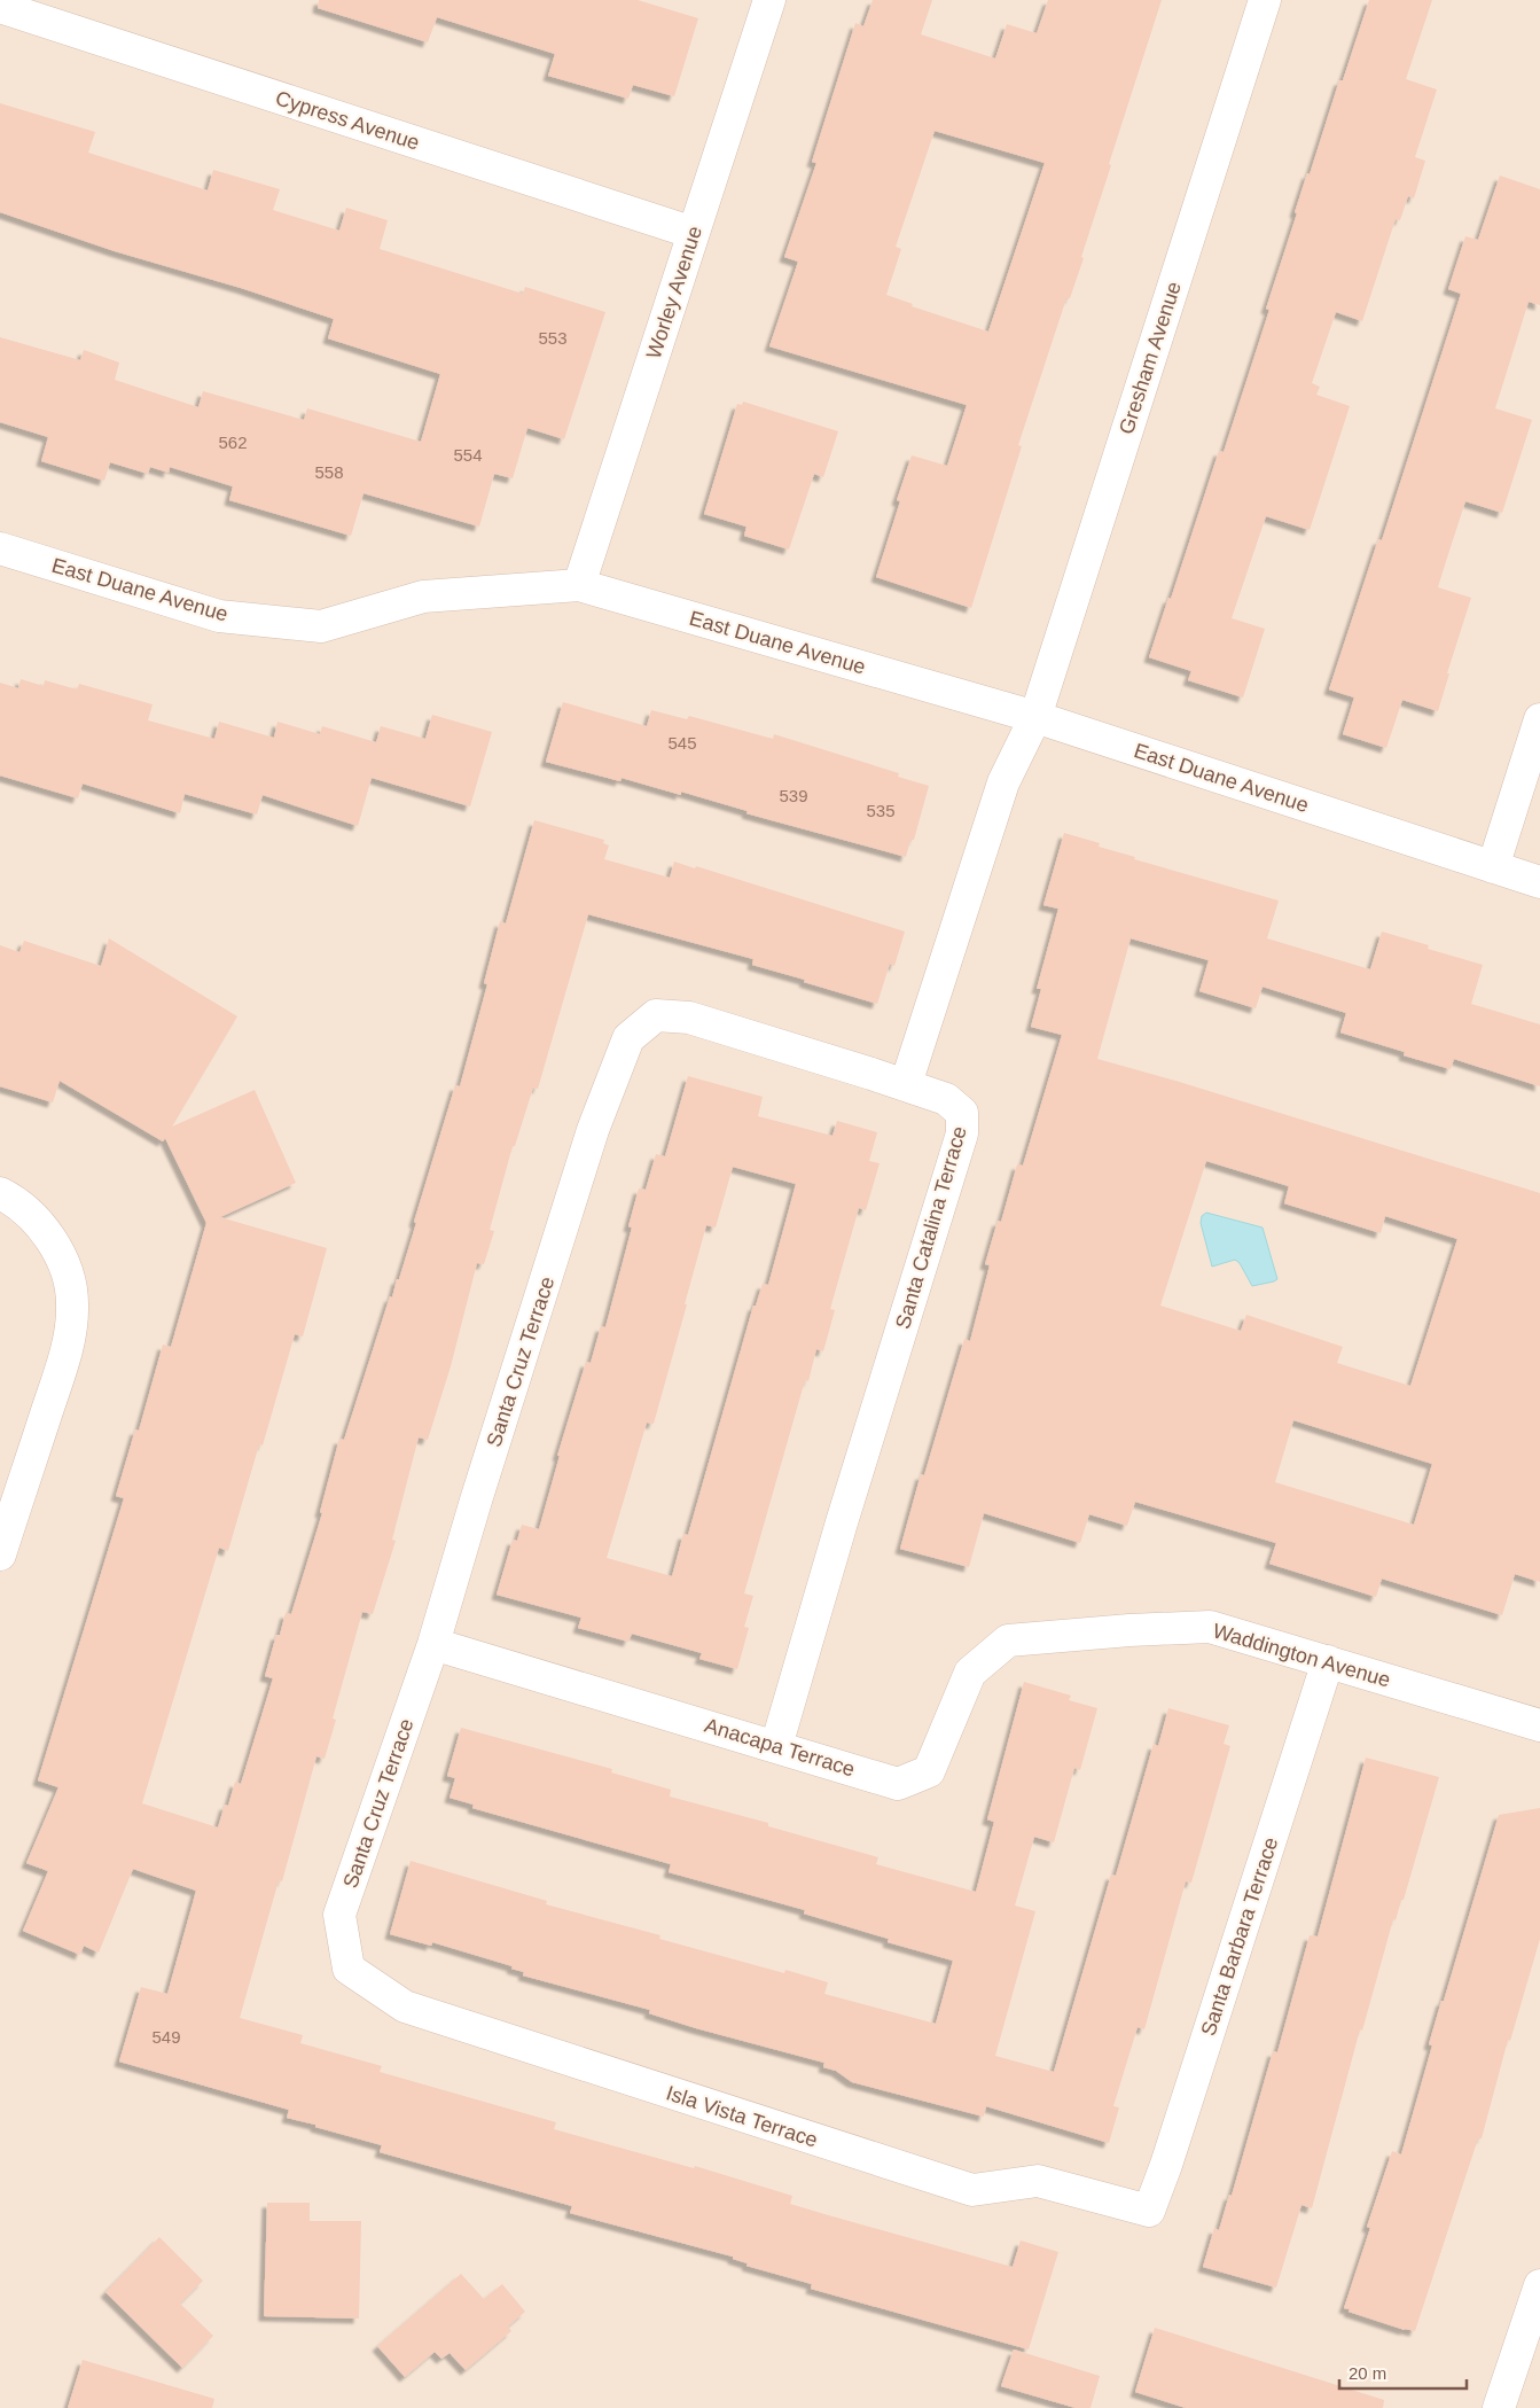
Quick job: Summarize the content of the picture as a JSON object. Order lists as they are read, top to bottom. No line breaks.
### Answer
{"streets":{"street":["Cypress Avenue","Worley Avenue","Gresham Avenue","East Duane Avenue","Santa Catalina Terrace","Santa Cruz Terrace","Waddington Avenue","Anacapa Terrace","Santa Barbara Terrace","Isla Vista Terrace"]},"crossings":[["Cypress Avenue","Worley Avenue"],["Worley Avenue","East Duane Avenue"],["Gresham Avenue","East Duane Avenue"],["Santa Catalina Terrace","Santa Cruz Terrace"],["Santa Catalina Terrace","Anacapa Terrace"],["Santa Cruz Terrace","Anacapa Terrace"],["Santa Cruz Terrace","Isla Vista Terrace"],["Waddington Avenue","Anacapa Terrace"],["Waddington Avenue","Santa Barbara Terrace"],["Santa Barbara Terrace","Isla Vista Terrace"]],"house_numbers":["553","562","554","558","545","539","535","549"],"scale_bar":"20 m"}
